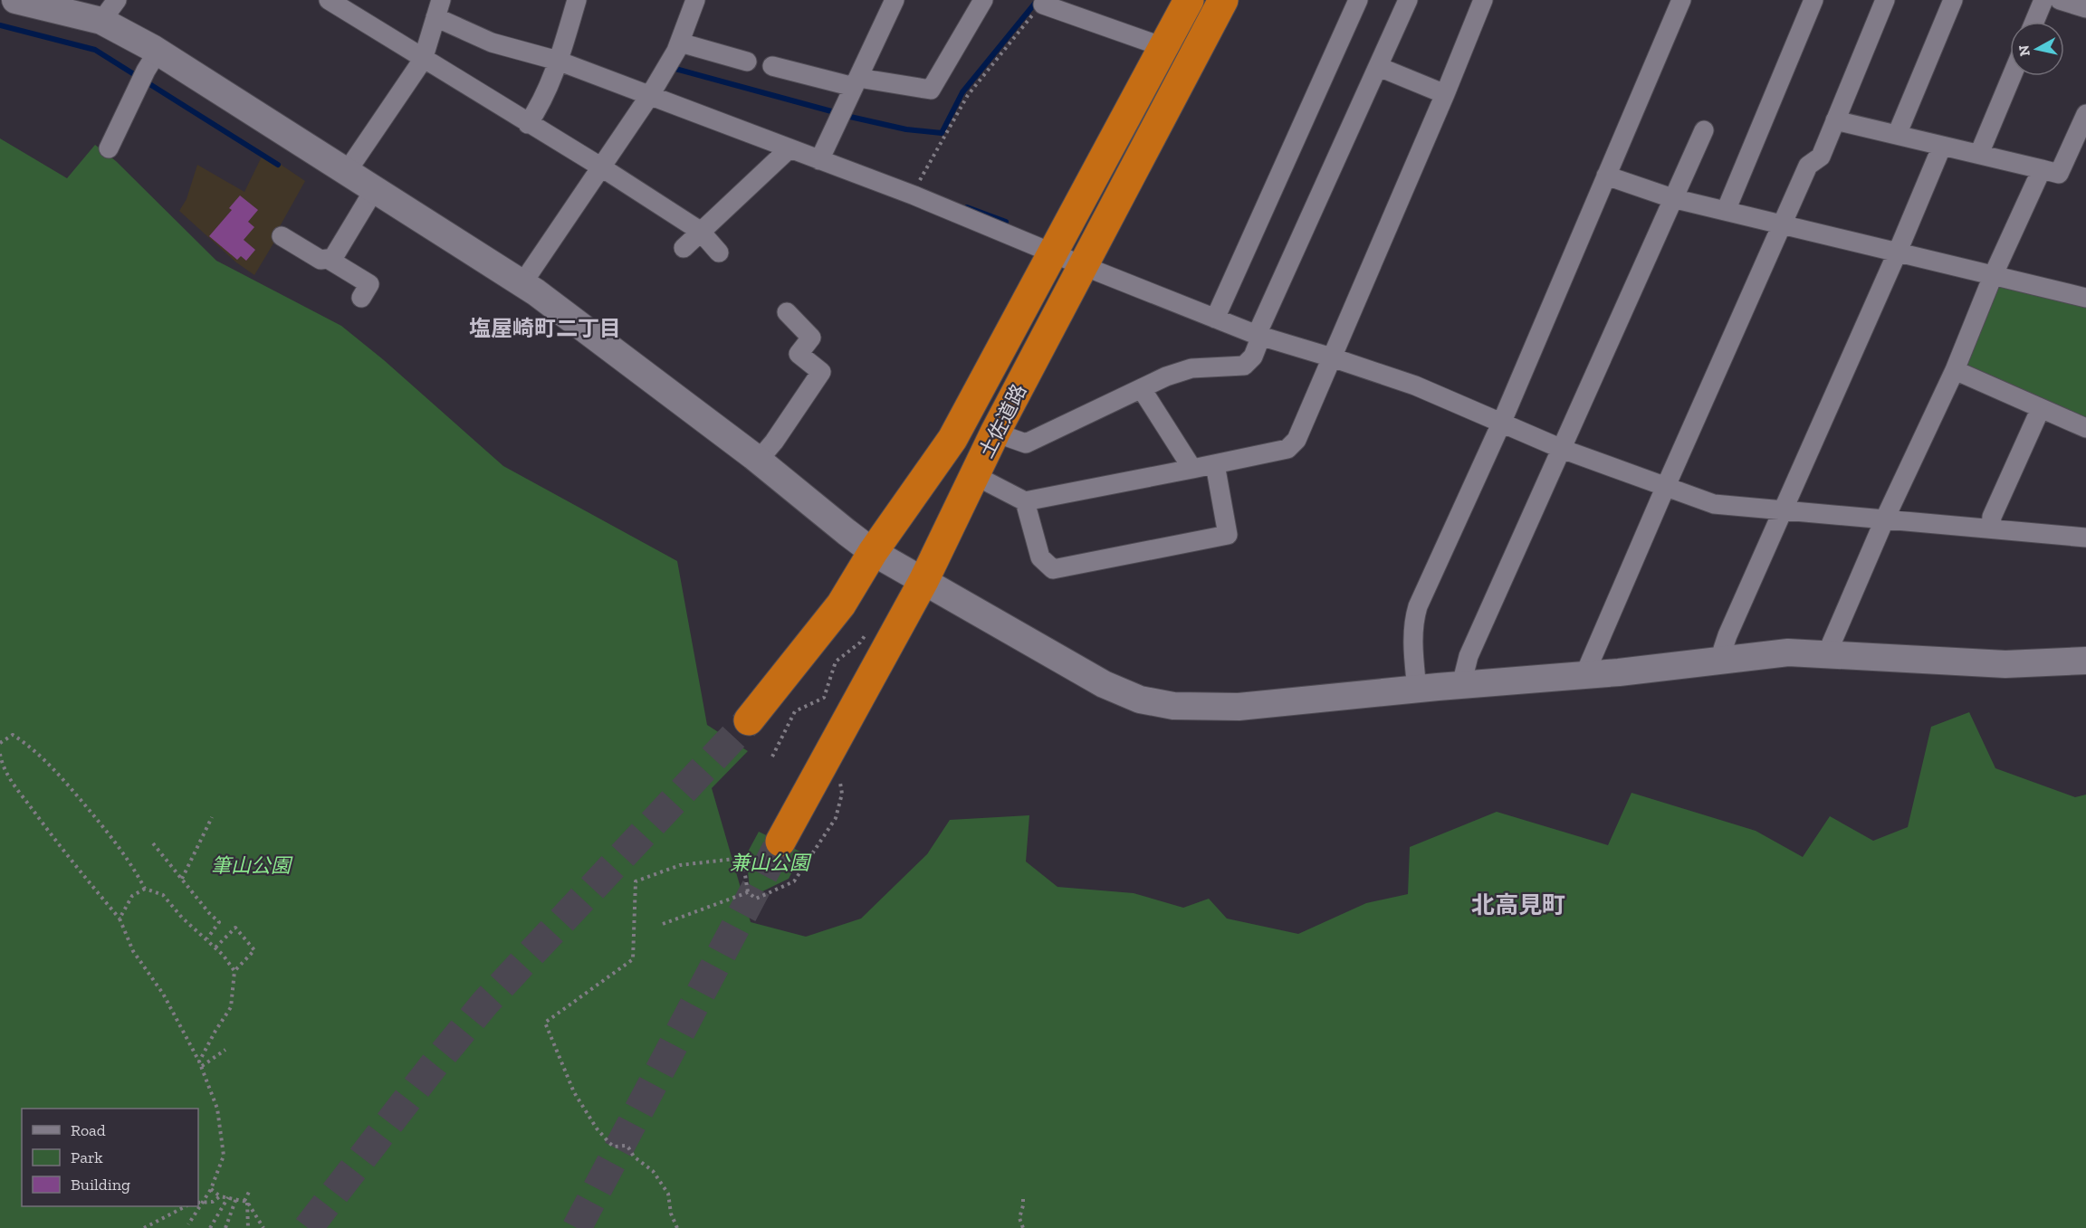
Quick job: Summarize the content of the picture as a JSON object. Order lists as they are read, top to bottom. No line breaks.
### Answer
{"streets":{"highway":["土佐道路"]},"districts":["塩屋崎町二丁目","北高見町"],"parks":["兼山公園","筆山公園"],"legend":["Road","Park","Building"],"north":"left"}
